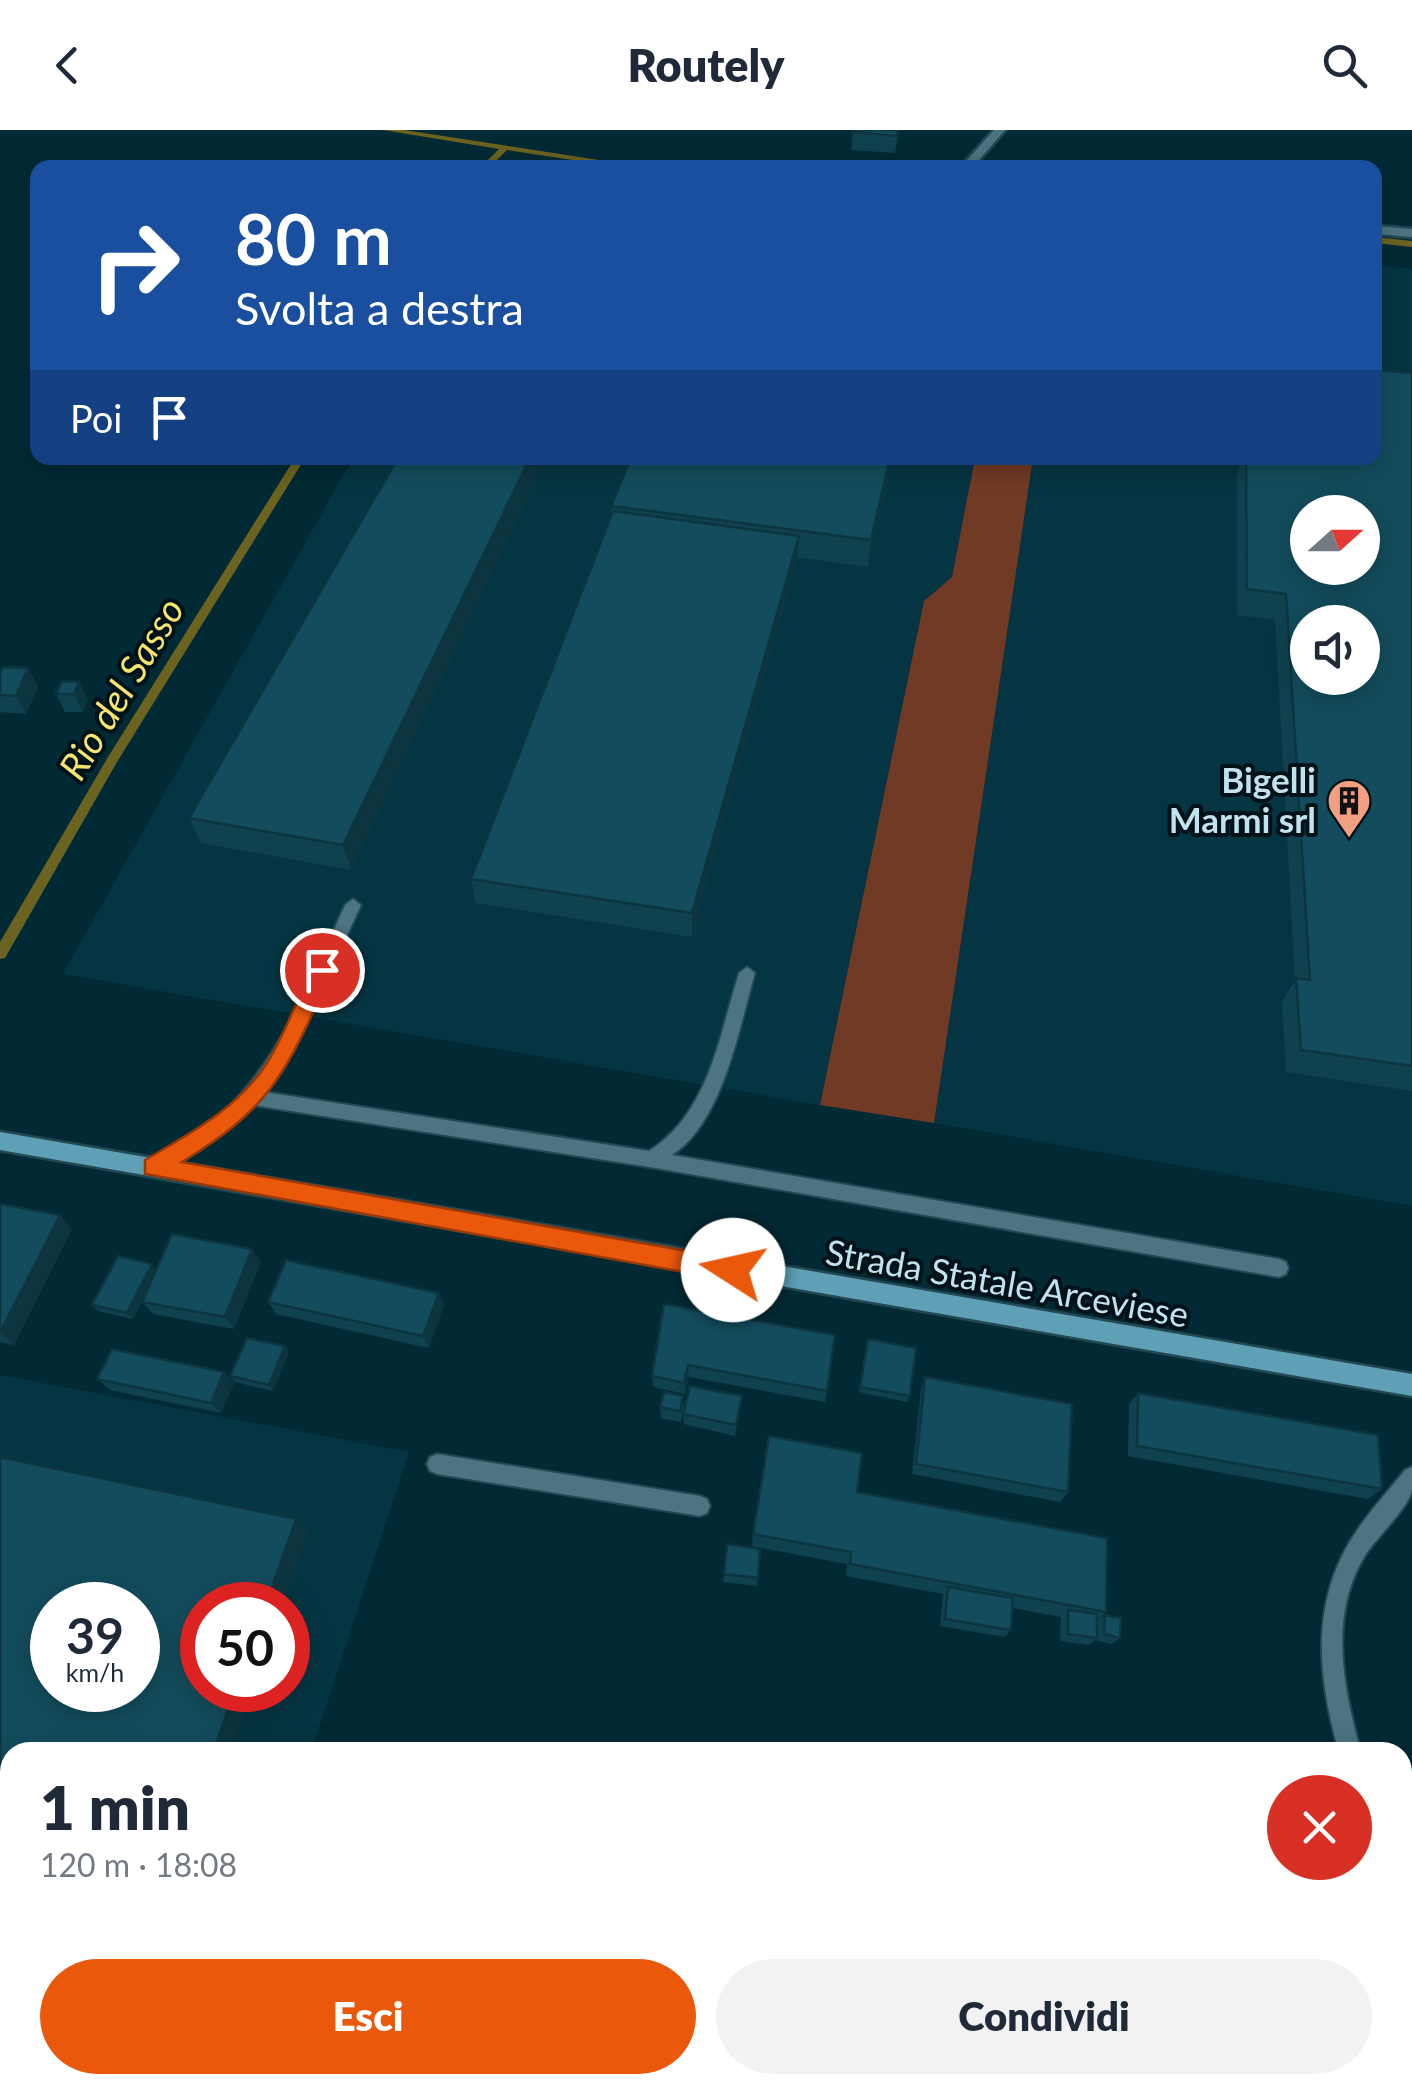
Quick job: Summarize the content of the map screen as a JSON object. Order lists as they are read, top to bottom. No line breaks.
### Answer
{"streets":{"main road":["Strada Statale Arceviese"]},"water":["Rio del Sasso"],"places":{"building":["Bigelli Marmi srl"]},"north":"right","page":{"header":"Routely","turn":["80 m","Svolta a destra"],"then":"Poi","speed":"39 km/h","limit":"50","heading":["1 min","120 m · 18:08"],"buttons":["Esci","Condividi"]}}
